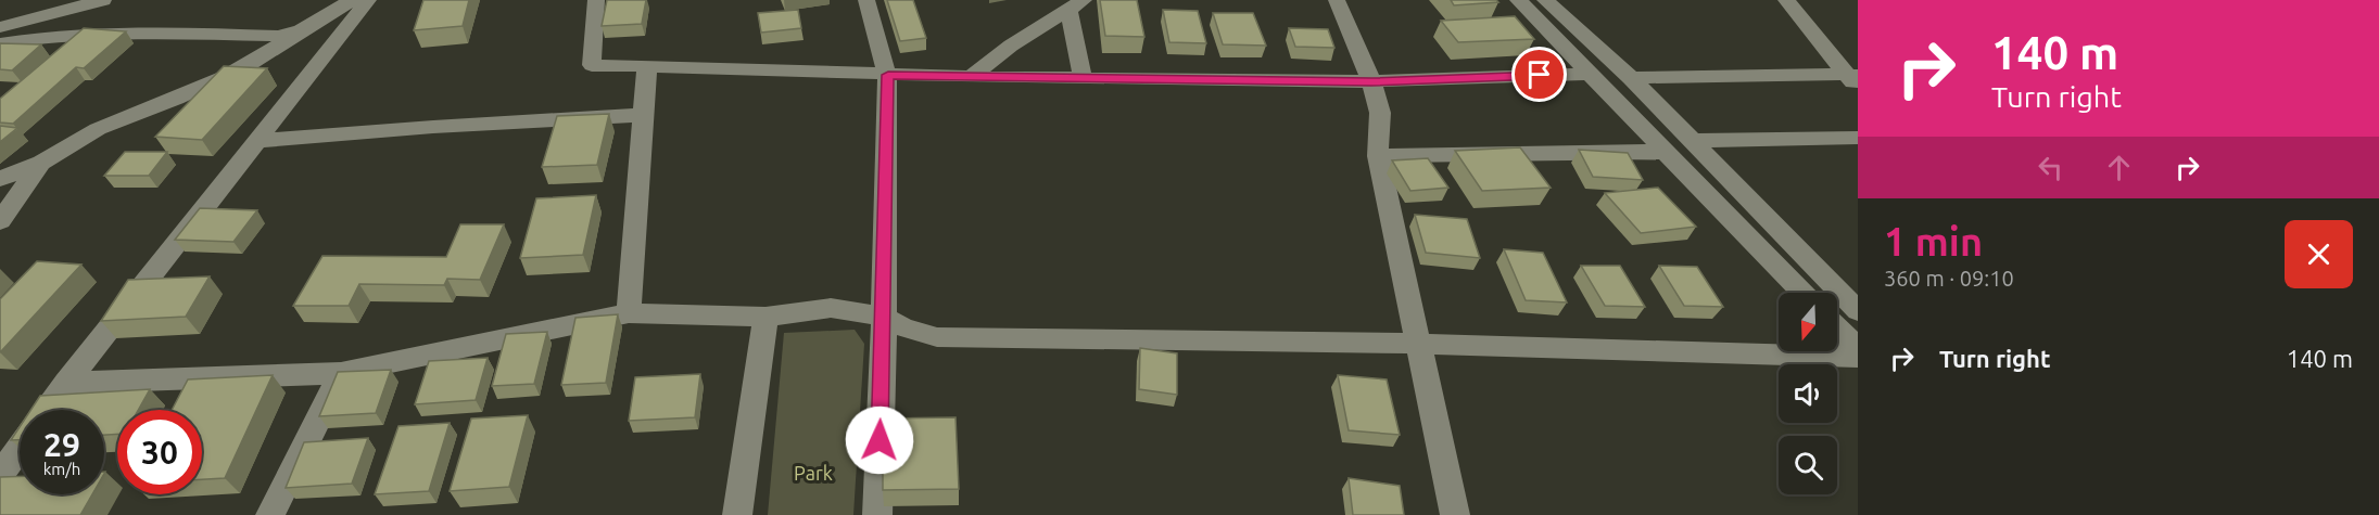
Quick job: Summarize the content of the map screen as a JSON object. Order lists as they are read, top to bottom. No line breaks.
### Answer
{"parks":["Park"],"north":"bottom","page":{"turn":["140 m","Turn right"],"heading":["1 min","360 m · 09:10"],"list":[{"name":"Turn right","value":"140 m"}],"speed":"29 km/h","limit":"30"}}
